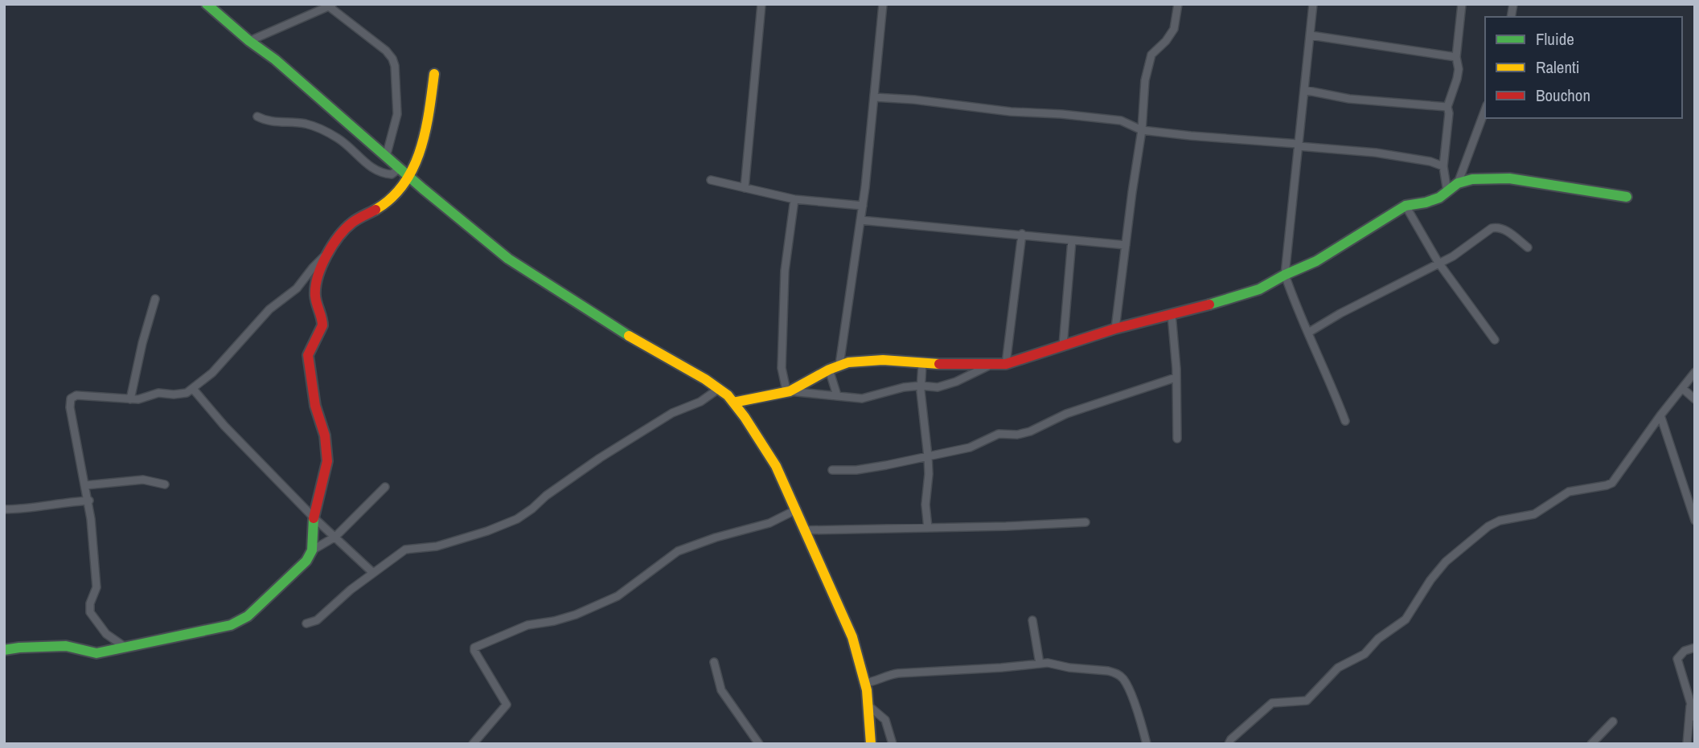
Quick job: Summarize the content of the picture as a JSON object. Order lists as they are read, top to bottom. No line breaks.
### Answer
{"legend":["Fluide","Ralenti","Bouchon"]}
